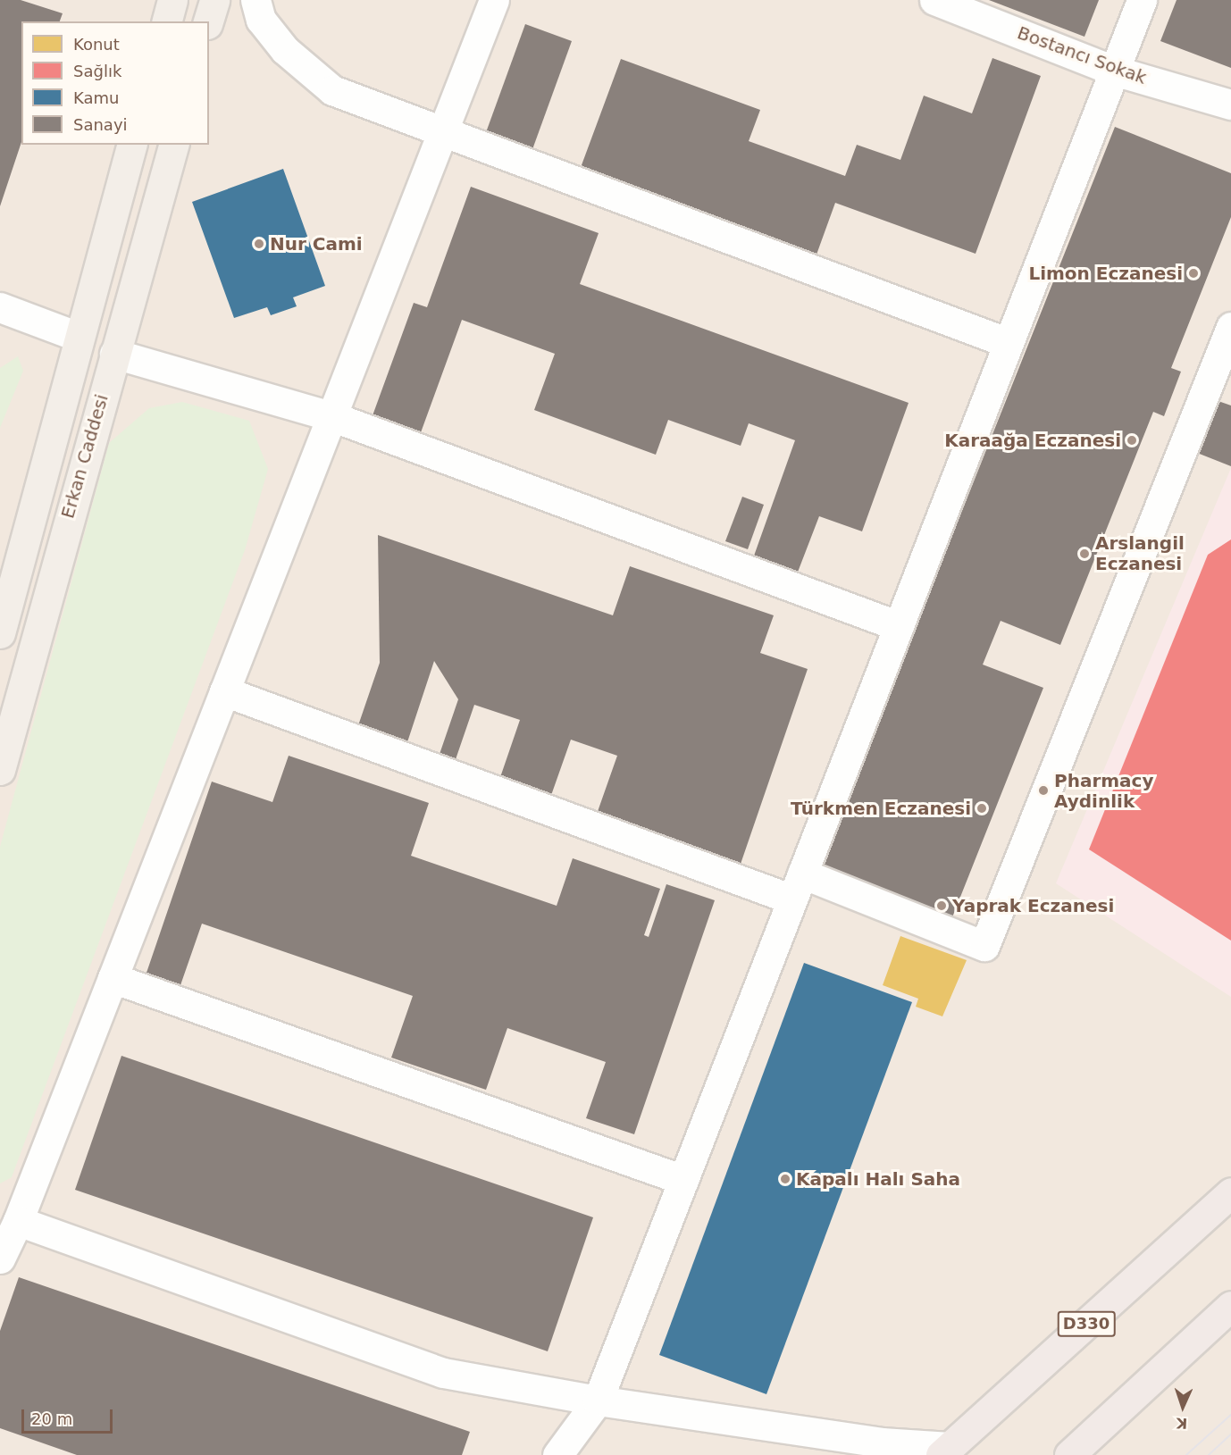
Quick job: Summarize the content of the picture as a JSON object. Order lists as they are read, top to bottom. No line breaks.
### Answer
{"streets":{"highway":["D330"],"main road":["Erkan Caddesi"],"street":["Bostancı Sokak"]},"places":["Nur Cami","Limon Eczanesi","Karaağa Eczanesi","Arslangil Eczanesi","Pharmacy Aydinlik","Türkmen Eczanesi","Yaprak Eczanesi","Kapalı Halı Saha"],"legend":["Konut","Sağlık","Kamu","Sanayi"],"scale_bar":"20 m","north":"bottom"}
